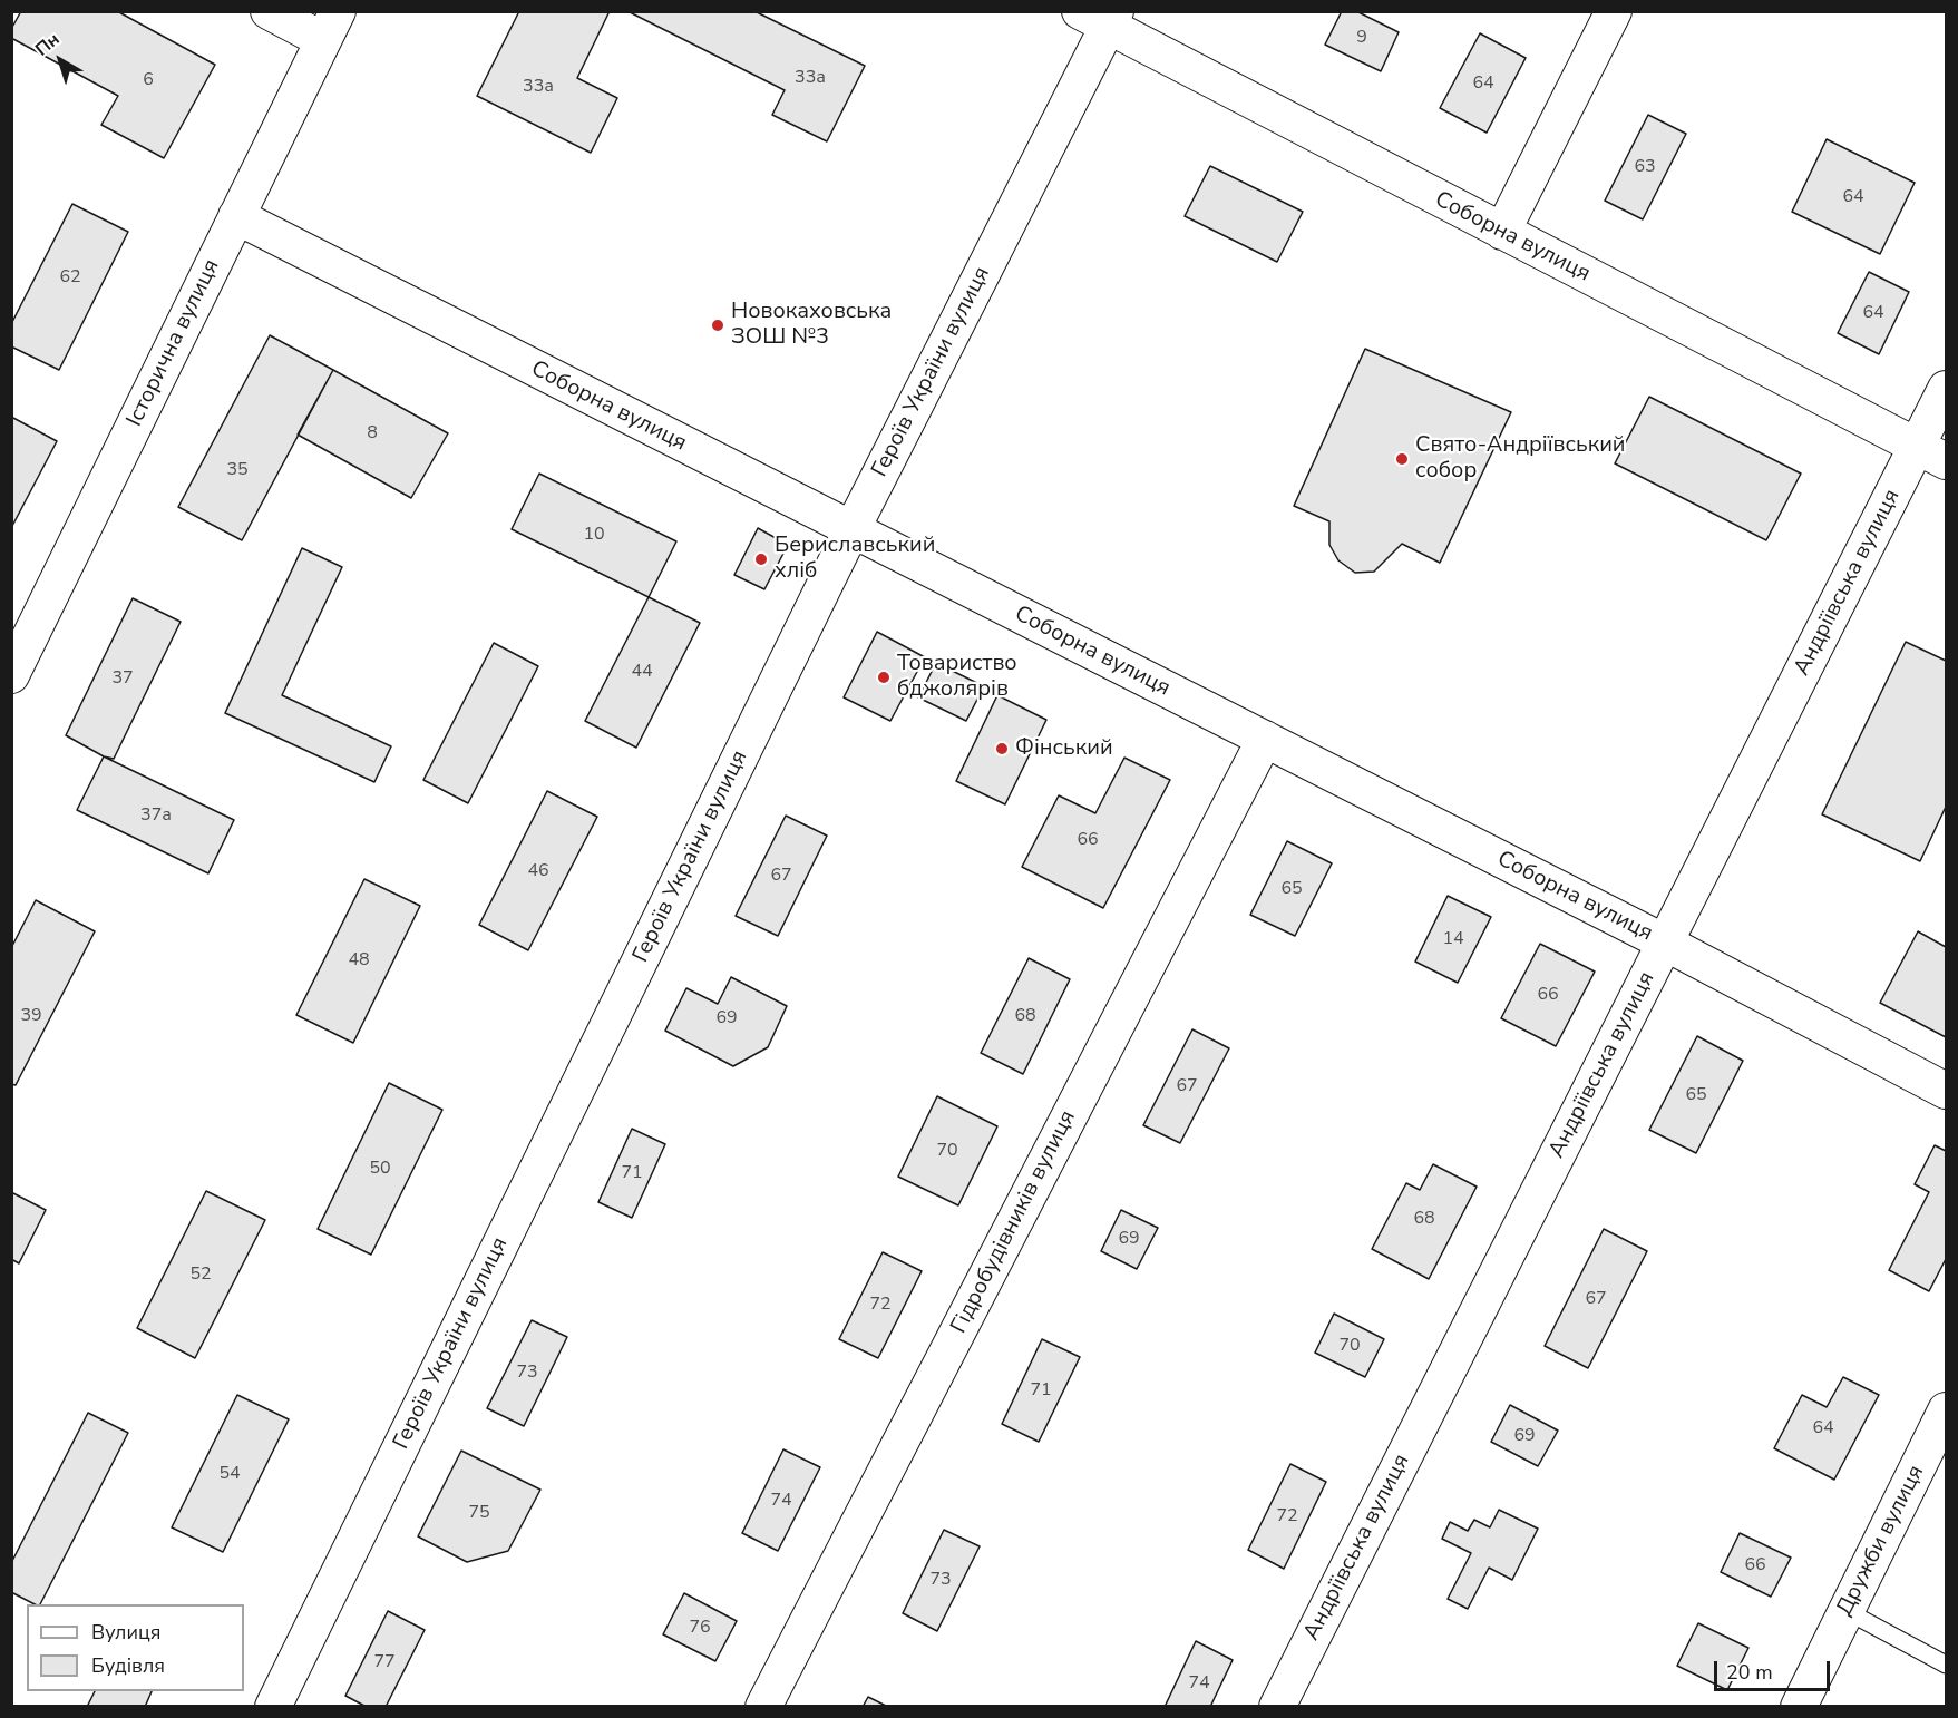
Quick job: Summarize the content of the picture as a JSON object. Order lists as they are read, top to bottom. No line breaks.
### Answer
{"streets":{"street":["Соборна вулиця","Історична вулиця","Героїв України вулиця","Андріївська вулиця","Гідробудівників вулиця","Дружби вулиця"]},"crossings":[["Соборна вулиця","Історична вулиця"],["Соборна вулиця","Героїв України вулиця"],["Соборна вулиця","Андріївська вулиця"],["Соборна вулиця","Гідробудівників вулиця"]],"places":["Новокаховська ЗОШ №3","Свято-Андріївський собор","Бериславський хліб","Товариство бджолярів","Фінський"],"house_numbers":["9","33а","6","64","33а","63","64","62","64","8","35","10","44","37","37а","66","46","67","65","14","48","66","39","68","69","67","65","70","50","71","68","69","52","67","72","70","73","71","64","69","54","74","75","72","66","73","76","77","74"],"legend":["Вулиця","Будівля"],"scale_bar":"20 m","north":"top left"}
